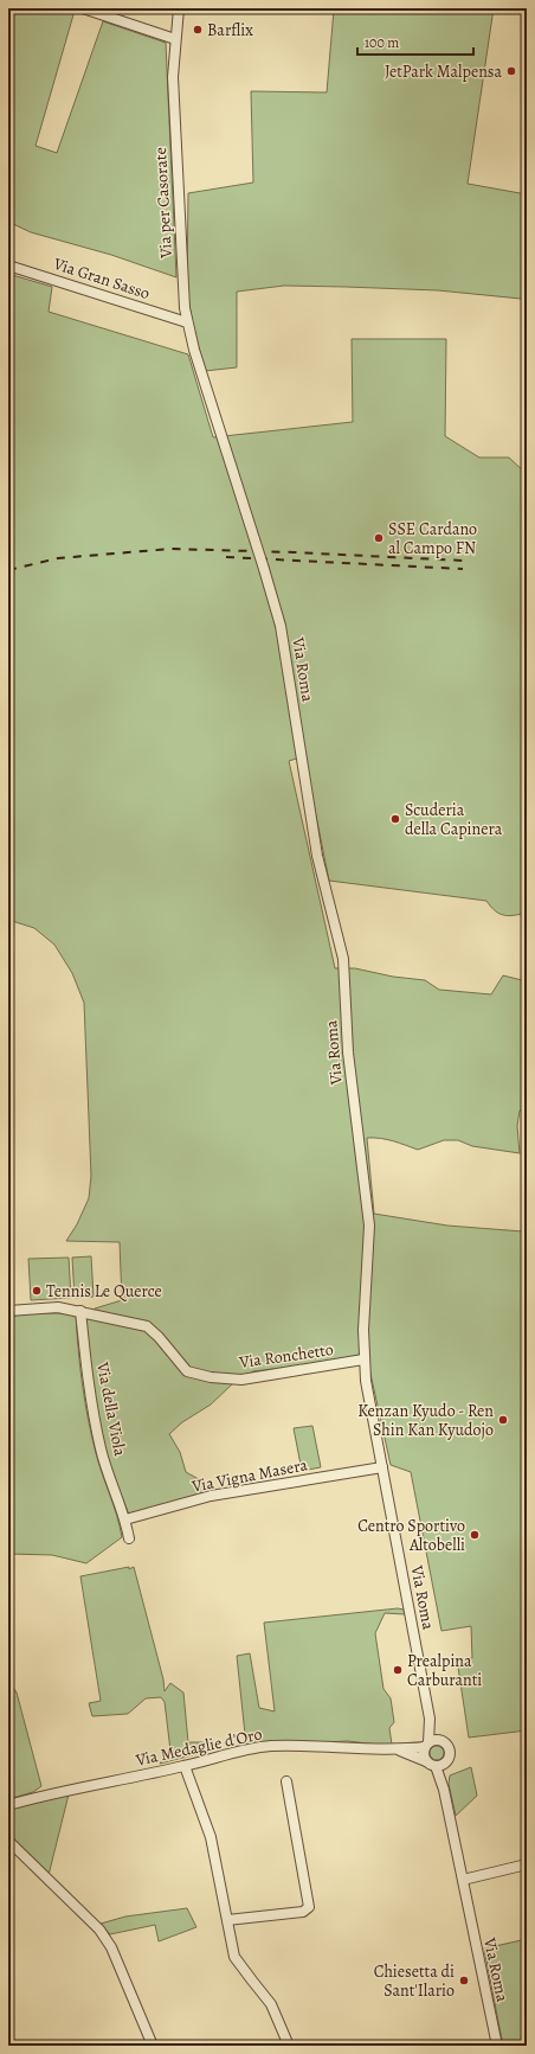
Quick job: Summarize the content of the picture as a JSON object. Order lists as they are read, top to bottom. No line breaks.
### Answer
{"streets":{"street":["Via per Casorate","Via Gran Sasso","Via Roma","Via Ronchetto","Via della Viola","Via Vigna Masera","Via Medaglie d'Oro"]},"crossings":[["Via per Casorate","Via Gran Sasso"],["Via per Casorate","Via Roma"],["Via Roma","Via Ronchetto"],["Via Roma","Via Vigna Masera"],["Via Roma","Via Medaglie d'Oro"],["Via Ronchetto","Via della Viola"],["Via della Viola","Via Vigna Masera"]],"places":["Barflix","JetPark Malpensa","SSE Cardano al Campo FN","Scuderia della Capinera","Tennis Le Querce","Kenzan Kyudo - Ren Shin Kan Kyudojo","Centro Sportivo Altobelli","Prealpina Carburanti","Chiesetta di Sant'Ilario"],"scale_bar":"100 m"}
